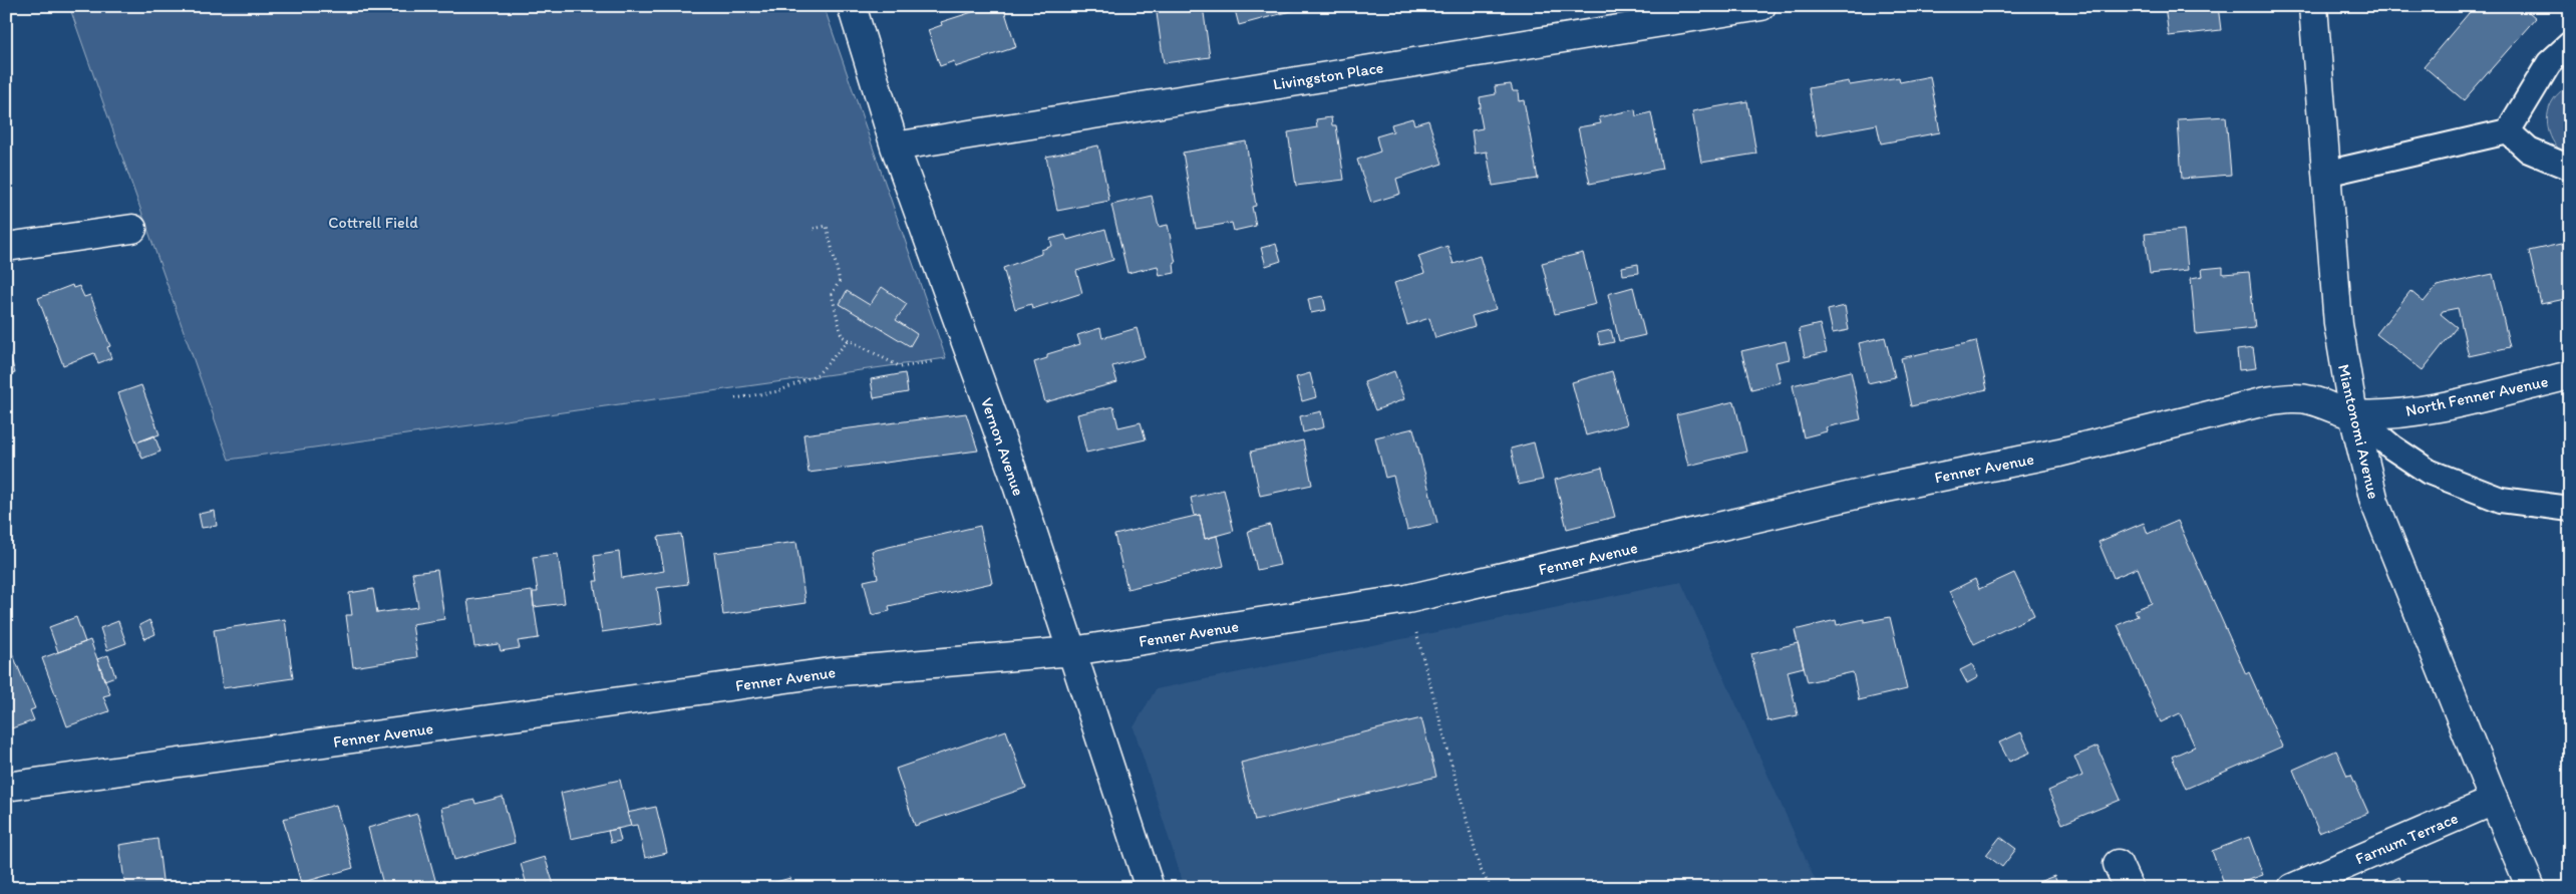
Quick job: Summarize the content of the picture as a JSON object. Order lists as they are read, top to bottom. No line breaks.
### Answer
{"streets":{"street":["Livingston Place","North Fenner Avenue","Miantonomi Avenue","Vernon Avenue","Fenner Avenue","Farnum Terrace"]},"crossings":[["Livingston Place","Vernon Avenue"],["North Fenner Avenue","Miantonomi Avenue"],["North Fenner Avenue","Fenner Avenue"],["Miantonomi Avenue","Fenner Avenue"],["Miantonomi Avenue","Farnum Terrace"],["Vernon Avenue","Fenner Avenue"]],"parks":["Cottrell Field"]}
